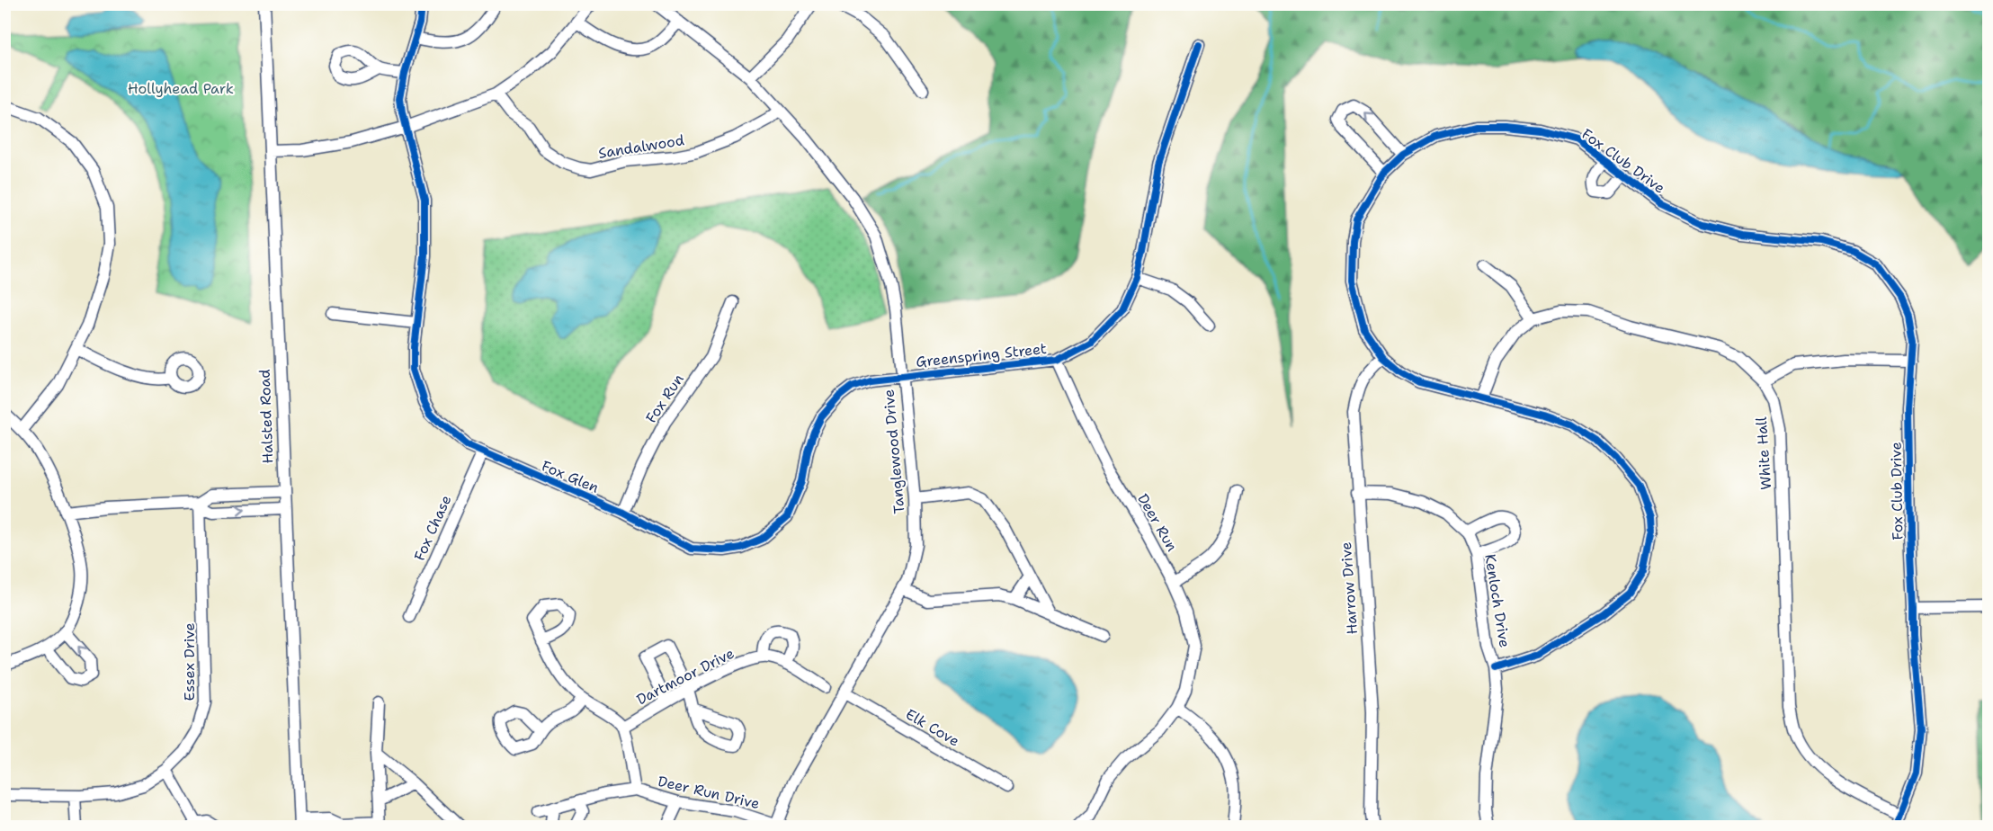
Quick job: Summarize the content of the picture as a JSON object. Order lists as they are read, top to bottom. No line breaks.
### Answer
{"streets":{"street":["Sandalwood","Fox Club Drive","Greenspring Street","Fox Run","Halsted Road","Tanglewood Drive","White Hall","Fox Glen","Deer Run","Fox Chase","Harrow Drive","Kenloch Drive","Essex Drive","Dartmoor Drive","Elk Cove","Deer Run Drive"]},"crossings":[["Sandalwood","Tanglewood Drive"],["Fox Club Drive","White Hall"],["Fox Club Drive","Harrow Drive"],["Fox Club Drive","Kenloch Drive"],["Greenspring Street","Tanglewood Drive"],["Greenspring Street","Fox Glen"],["Greenspring Street","Deer Run"],["Fox Run","Fox Glen"],["Tanglewood Drive","Fox Glen"],["Tanglewood Drive","Elk Cove"],["Tanglewood Drive","Deer Run Drive"],["Fox Glen","Fox Chase"],["Harrow Drive","Kenloch Drive"],["Dartmoor Drive","Deer Run Drive"]],"parks":["Hollyhead Park"]}
